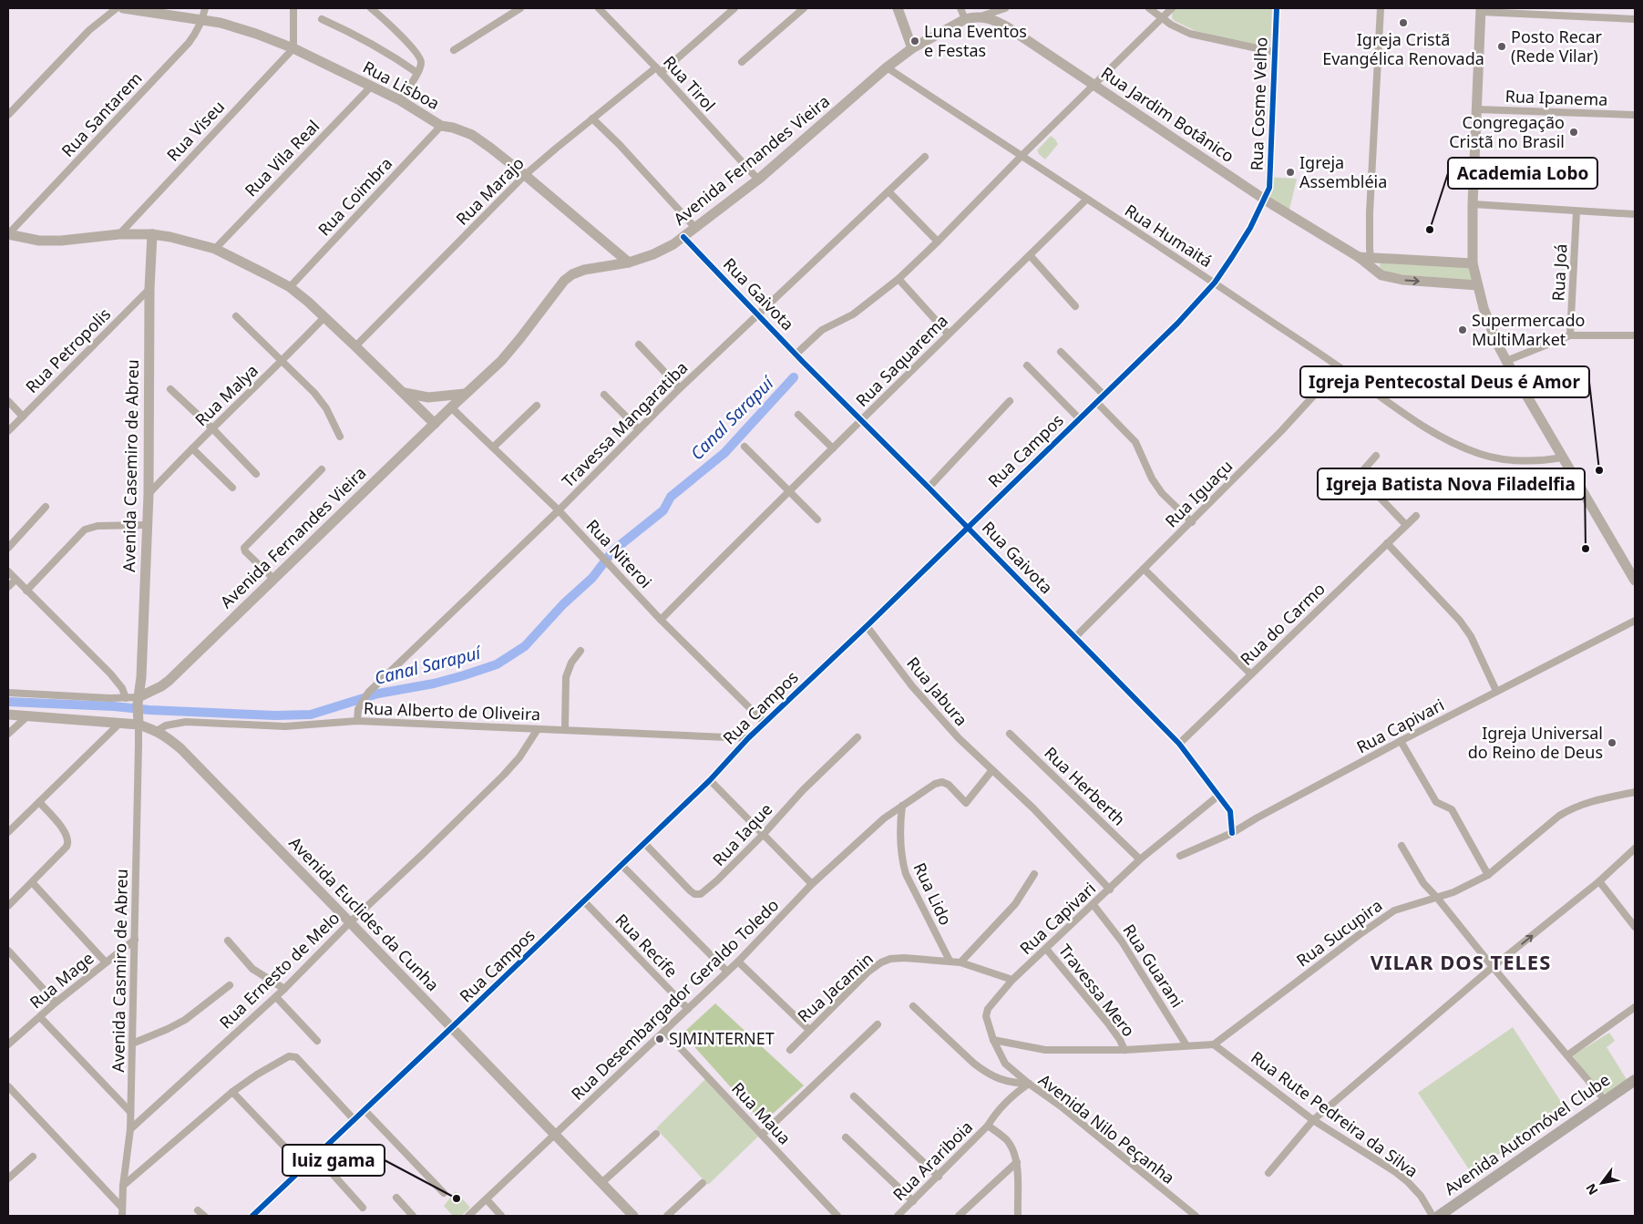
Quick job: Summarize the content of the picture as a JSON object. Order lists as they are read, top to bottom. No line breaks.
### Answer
{"streets":{"main road":["Rua Lisboa","Rua Jardim Botânico","Avenida Fernandes Vieira","Avenida Casemiro de Abreu","Avenida Euclides da Cunha","Avenida Automóvel Clube"],"street":["Rua Tirol","Rua Ipanema","Rua Cosme Velho","Rua Santarem","Rua Viseu","Rua Vila Real","Rua Marajo","Rua Coimbra","Rua Humaitá","Rua Joá","Rua Gaivota","Rua Petropolis","Rua Saquarema","Rua Malya","Travessa Mangaratiba","Rua Campos","Rua Iguaçu","Rua Niteroi","Rua do Carmo","Rua Jabura","Rua Alberto de Oliveira","Rua Capivari","Rua Herberth","Rua Iaque","Rua Lido","Rua Sucupira","Rua Recife","Rua Guarani","Avenida Casmiro de Abreu","Rua Ernesto de Melo","Rua Mage","Rua Jacamin","Travessa Mero","Rua Desembargador Geraldo Toledo","Rua Maua","Rua Rute Pedreira da Silva","Avenida Nilo Peçanha","Rua Arariboia"]},"crossings":[["Rua Tirol","Avenida Fernandes Vieira"],["Rua Tirol","Rua Marajo"],["Rua Lisboa","Rua Santarem"],["Rua Lisboa","Rua Viseu"],["Rua Lisboa","Rua Vila Real"],["Rua Lisboa","Avenida Fernandes Vieira"],["Rua Lisboa","Rua Marajo"],["Rua Lisboa","Rua Coimbra"],["Rua Cosme Velho","Rua Jardim Botânico"],["Rua Cosme Velho","Rua Campos"],["Rua Jardim Botânico","Avenida Fernandes Vieira"],["Rua Jardim Botânico","Rua Gaivota"],["Rua Jardim Botânico","Rua Campos"],["Avenida Fernandes Vieira","Rua Humaitá"],["Avenida Fernandes Vieira","Rua Gaivota"],["Avenida Fernandes Vieira","Avenida Casemiro de Abreu"],["Avenida Fernandes Vieira","Rua Niteroi"],["Rua Humaitá","Rua Gaivota"],["Rua Humaitá","Rua Saquarema"],["Rua Humaitá","Rua Campos"],["Rua Humaitá","Rua Iguaçu"],["Rua Gaivota","Rua Saquarema"],["Rua Gaivota","Travessa Mangaratiba"],["Rua Gaivota","Rua Campos"],["Rua Gaivota","Rua Iguaçu"],["Rua Gaivota","Rua do Carmo"],["Rua Gaivota","Rua Capivari"],["Rua Petropolis","Avenida Casemiro de Abreu"],["Rua Saquarema","Rua Niteroi"],["Rua Malya","Avenida Casemiro de Abreu"],["Travessa Mangaratiba","Rua Niteroi"],["Travessa Mangaratiba","Rua Alberto de Oliveira"],["Rua Campos","Rua Niteroi"],["Rua Campos","Rua Jabura"],["Rua Campos","Rua Alberto de Oliveira"],["Rua Campos","Rua Iaque"],["Rua Campos","Avenida Euclides da Cunha"],["Rua Campos","Rua Recife"],["Avenida Casemiro de Abreu","Avenida Euclides da Cunha"],["Avenida Casemiro de Abreu","Avenida Casmiro de Abreu"],["Rua Jabura","Rua Capivari"],["Rua Alberto de Oliveira","Avenida Euclides da Cunha"],["Rua Alberto de Oliveira","Rua Ernesto de Melo"],["Rua Capivari","Rua Herberth"],["Rua Capivari","Rua Guarani"],["Rua Capivari","Rua Jacamin"],["Rua Capivari","Travessa Mero"],["Rua Capivari","Avenida Nilo Peçanha"],["Rua Capivari","Rua Arariboia"],["Rua Lido","Rua Jacamin"],["Rua Lido","Rua Desembargador Geraldo Toledo"],["Avenida Euclides da Cunha","Avenida Casmiro de Abreu"],["Avenida Euclides da Cunha","Rua Ernesto de Melo"],["Avenida Euclides da Cunha","Rua Desembargador Geraldo Toledo"],["Rua Sucupira","Rua Rute Pedreira da Silva"],["Rua Recife","Rua Desembargador Geraldo Toledo"],["Avenida Casmiro de Abreu","Rua Ernesto de Melo"],["Avenida Casmiro de Abreu","Rua Mage"],["Rua Desembargador Geraldo Toledo","Rua Maua"],["Avenida Nilo Peçanha","Rua Arariboia"]],"districts":["VILAR DOS TELES"],"water":["Canal Sarapuí"],"places":["Igreja Cristã Evangélica Renovada","Luna Eventos e Festas","Posto Recar (Rede Vilar)","Congregação Cristã no Brasil","Igreja Assembléia","Academia Lobo","Supermercado MultiMarket","Igreja Pentecostal Deus é Amor","Igreja Batista Nova Filadelfia","Igreja Universal do Reino de Deus","SJMINTERNET","luiz gama"],"north":"bottom left"}
